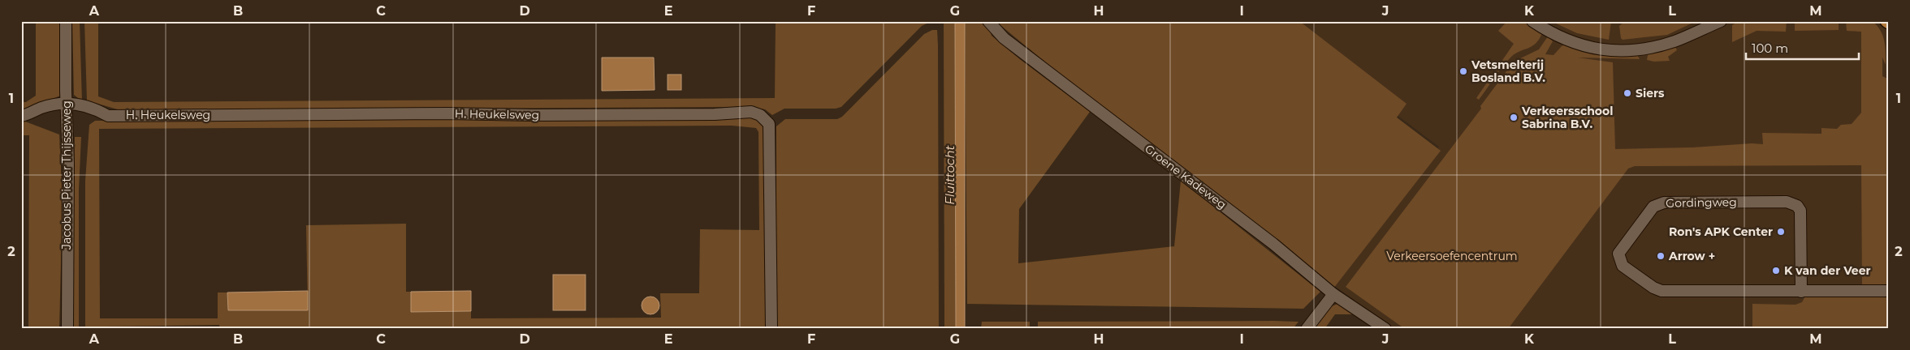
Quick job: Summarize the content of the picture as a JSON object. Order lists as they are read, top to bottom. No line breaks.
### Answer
{"streets":{"street":["H. Heukelsweg","Jacobus Pieter Thijsseweg","Groene Kadeweg","Gordingweg"]},"crossings":[["H. Heukelsweg","Jacobus Pieter Thijsseweg"]],"water":["Fluittocht"],"parks":["Verkeersoefencentrum"],"places":["Vetsmelterij Bosland B.V.","Siers","Verkeersschool Sabrina B.V.","Ron's APK Center","Arrow +","K van der Veer"],"scale_bar":"100 m","grid":{"columns":["A","B","C","D","E","F","G","H","I","J","K","L","M"],"rows":["1","2"]}}
